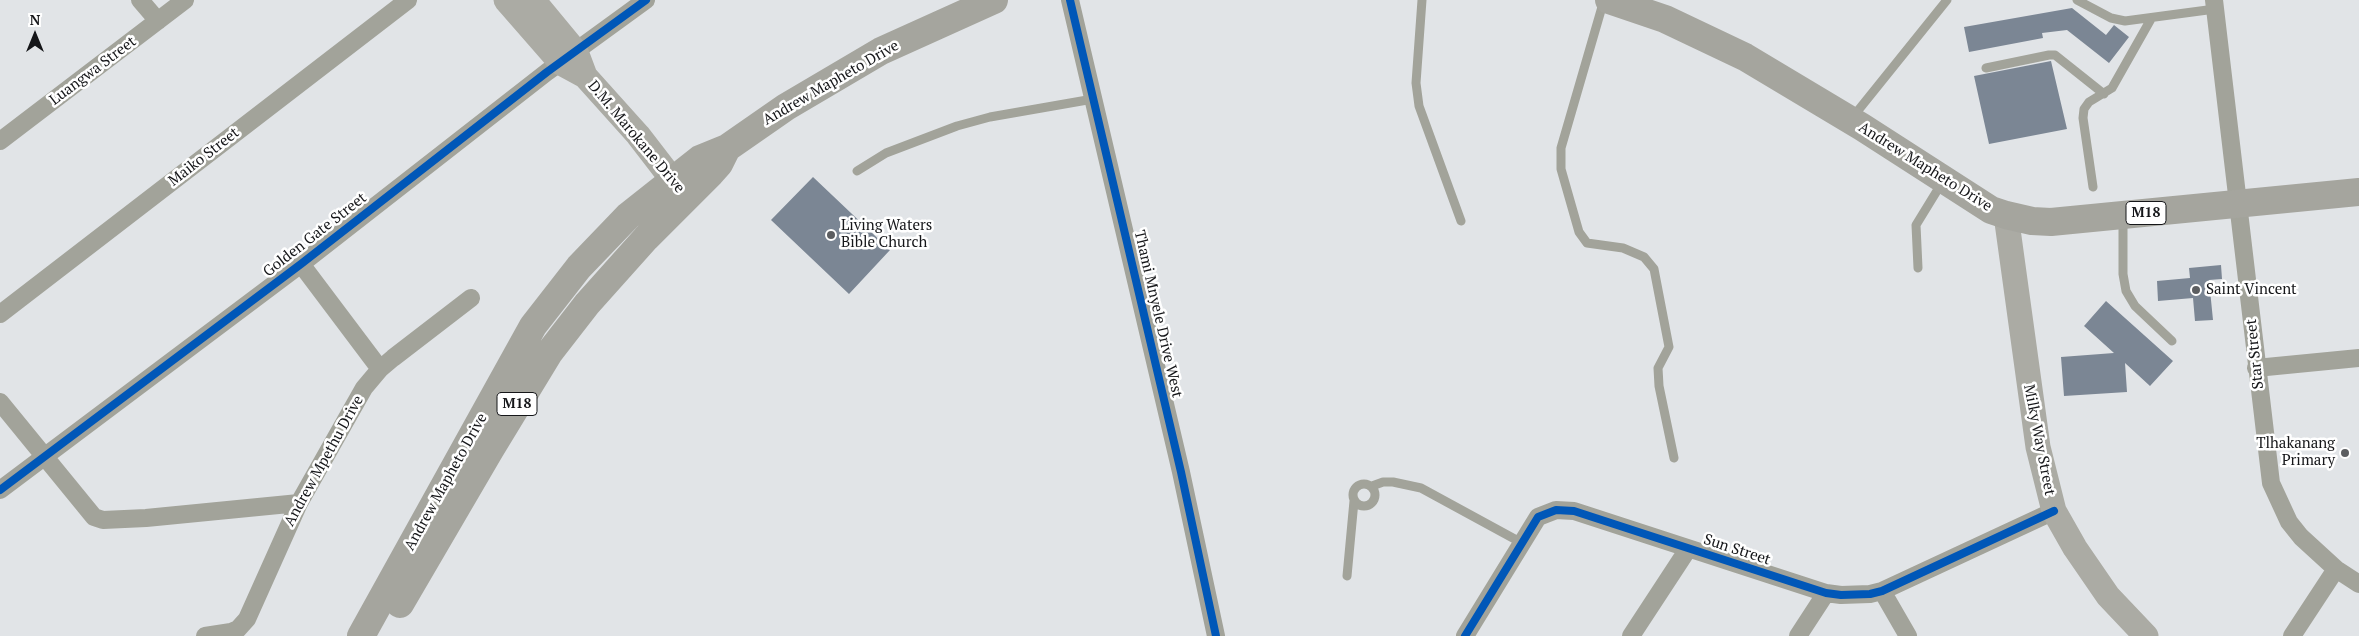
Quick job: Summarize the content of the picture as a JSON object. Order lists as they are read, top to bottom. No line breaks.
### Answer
{"streets":{"main road":["Andrew Mapheto Drive","M18"],"street":["Luangwa Street","D.M. Marokane Drive","Maiko Street","Golden Gate Street","Thami Mnyele Drive West","Star Street","Milky Way Street","Andrew Mpethu Drive","Sun Street"]},"crossings":[["Andrew Mapheto Drive","D.M. Marokane Drive"],["Andrew Mapheto Drive","Star Street"],["Andrew Mapheto Drive","Milky Way Street"],["D.M. Marokane Drive","Golden Gate Street"],["Milky Way Street","Sun Street"]],"places":["Living Waters Bible Church","Saint Vincent","Tlhakanang Primary"],"north":"top"}
